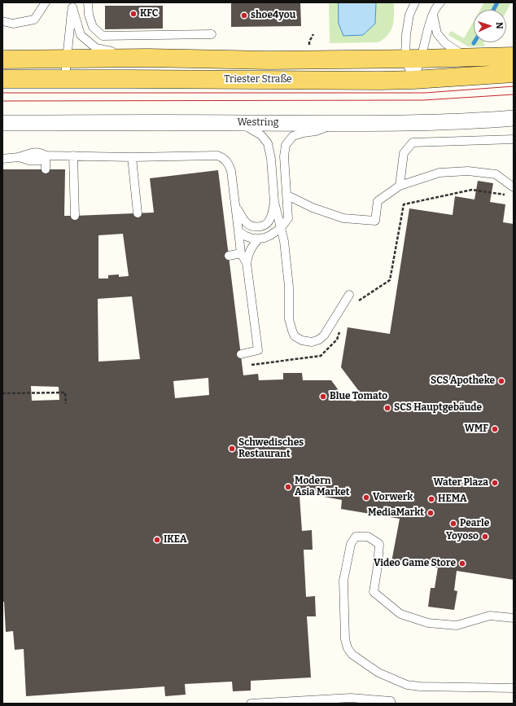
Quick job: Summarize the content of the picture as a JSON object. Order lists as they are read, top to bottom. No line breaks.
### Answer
{"streets":{"main road":["Triester Straße"],"street":["Westring"]},"places":["KFC","shoe4you","SCS Apotheke","Blue Tomato","SCS Hauptgebäude","WMF","Schwedisches Restaurant","Water Plaza","Modern Asia Market","Vorwerk","HEMA","MediaMarkt","Pearle","Yoyoso","IKEA","Video Game Store"],"north":"right"}
